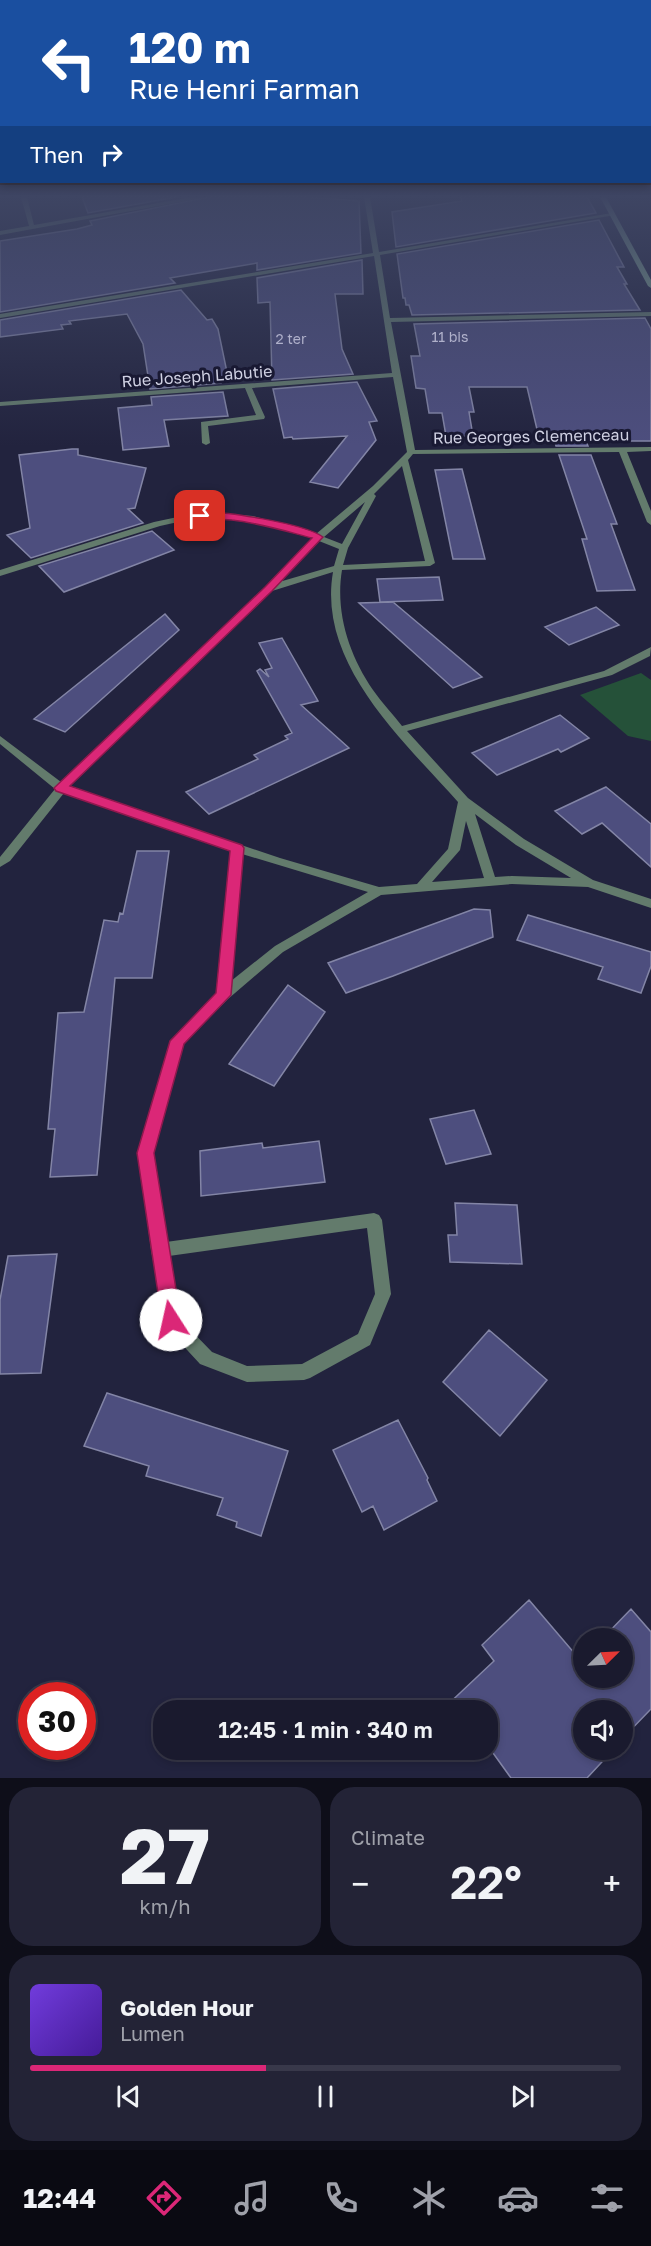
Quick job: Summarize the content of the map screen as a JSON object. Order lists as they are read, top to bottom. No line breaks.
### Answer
{"streets":{"street":["Rue Joseph Labutie","Rue Georges Clemenceau"]},"house_numbers":["11 bis","2 ter"],"north":"top right","page":{"turn":["120 m","Rue Henri Farman"],"then":"Then","limit":"30","trip":"12:45 · 1 min · 340 m","tile":[["27","km/h"],"Climate"],"heat":["−","22°","+"],"song":["Golden Hour","Lumen"],"tabs":"12:44"}}
